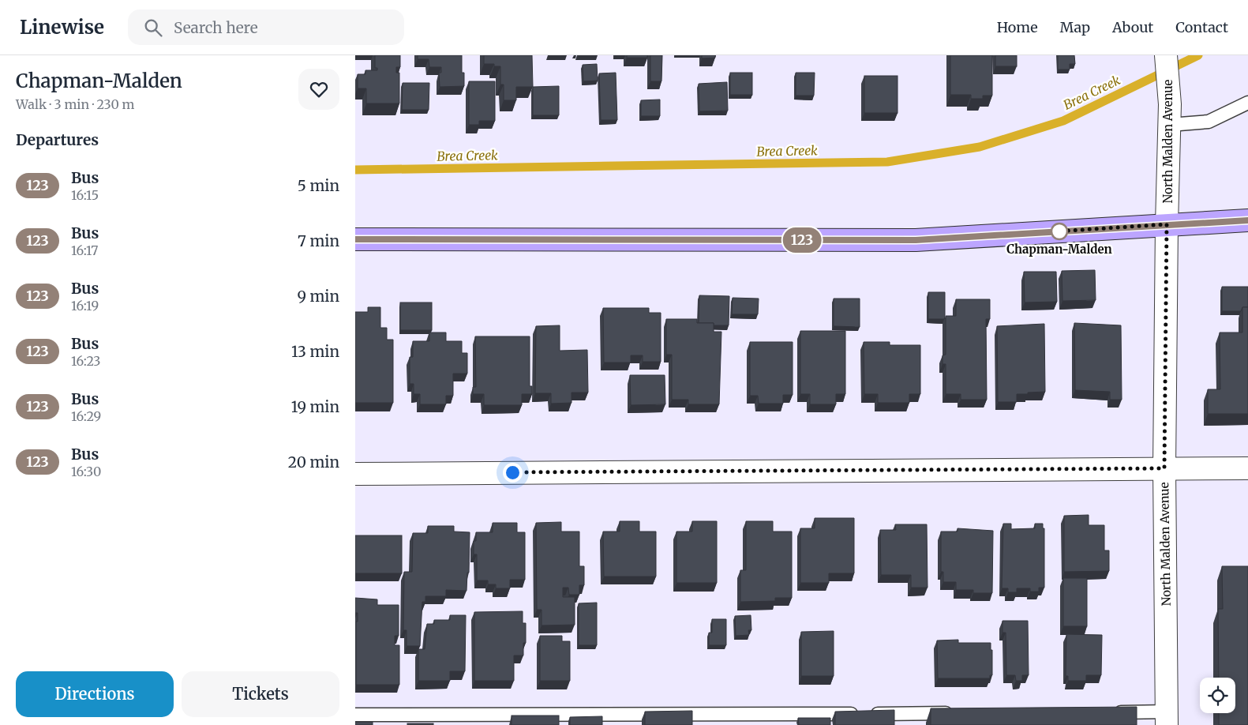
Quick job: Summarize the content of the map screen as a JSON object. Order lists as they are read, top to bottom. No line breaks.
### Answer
{"streets":{"street":["North Malden Avenue"]},"water":["Brea Creek"],"places":["Chapman-Malden"],"lines":["bus line 123"],"page":{"header":"Linewise","search":"Search here","nav":["Home","Map","About","Contact"],"heading":[["Chapman-Malden","Walk · 3 min · 230 m"],"Departures"],"on_map":"123","list":[{"mark":"123","name":"Bus","note":"16:15","value":"5 min"},{"mark":"123","name":"Bus","note":"16:17","value":"7 min"},{"mark":"123","name":"Bus","note":"16:19","value":"9 min"},{"mark":"123","name":"Bus","note":"16:23","value":"13 min"},{"mark":"123","name":"Bus","note":"16:29","value":"19 min"},{"mark":"123","name":"Bus","note":"16:30","value":"20 min"}],"buttons":["Directions","Tickets"]}}
